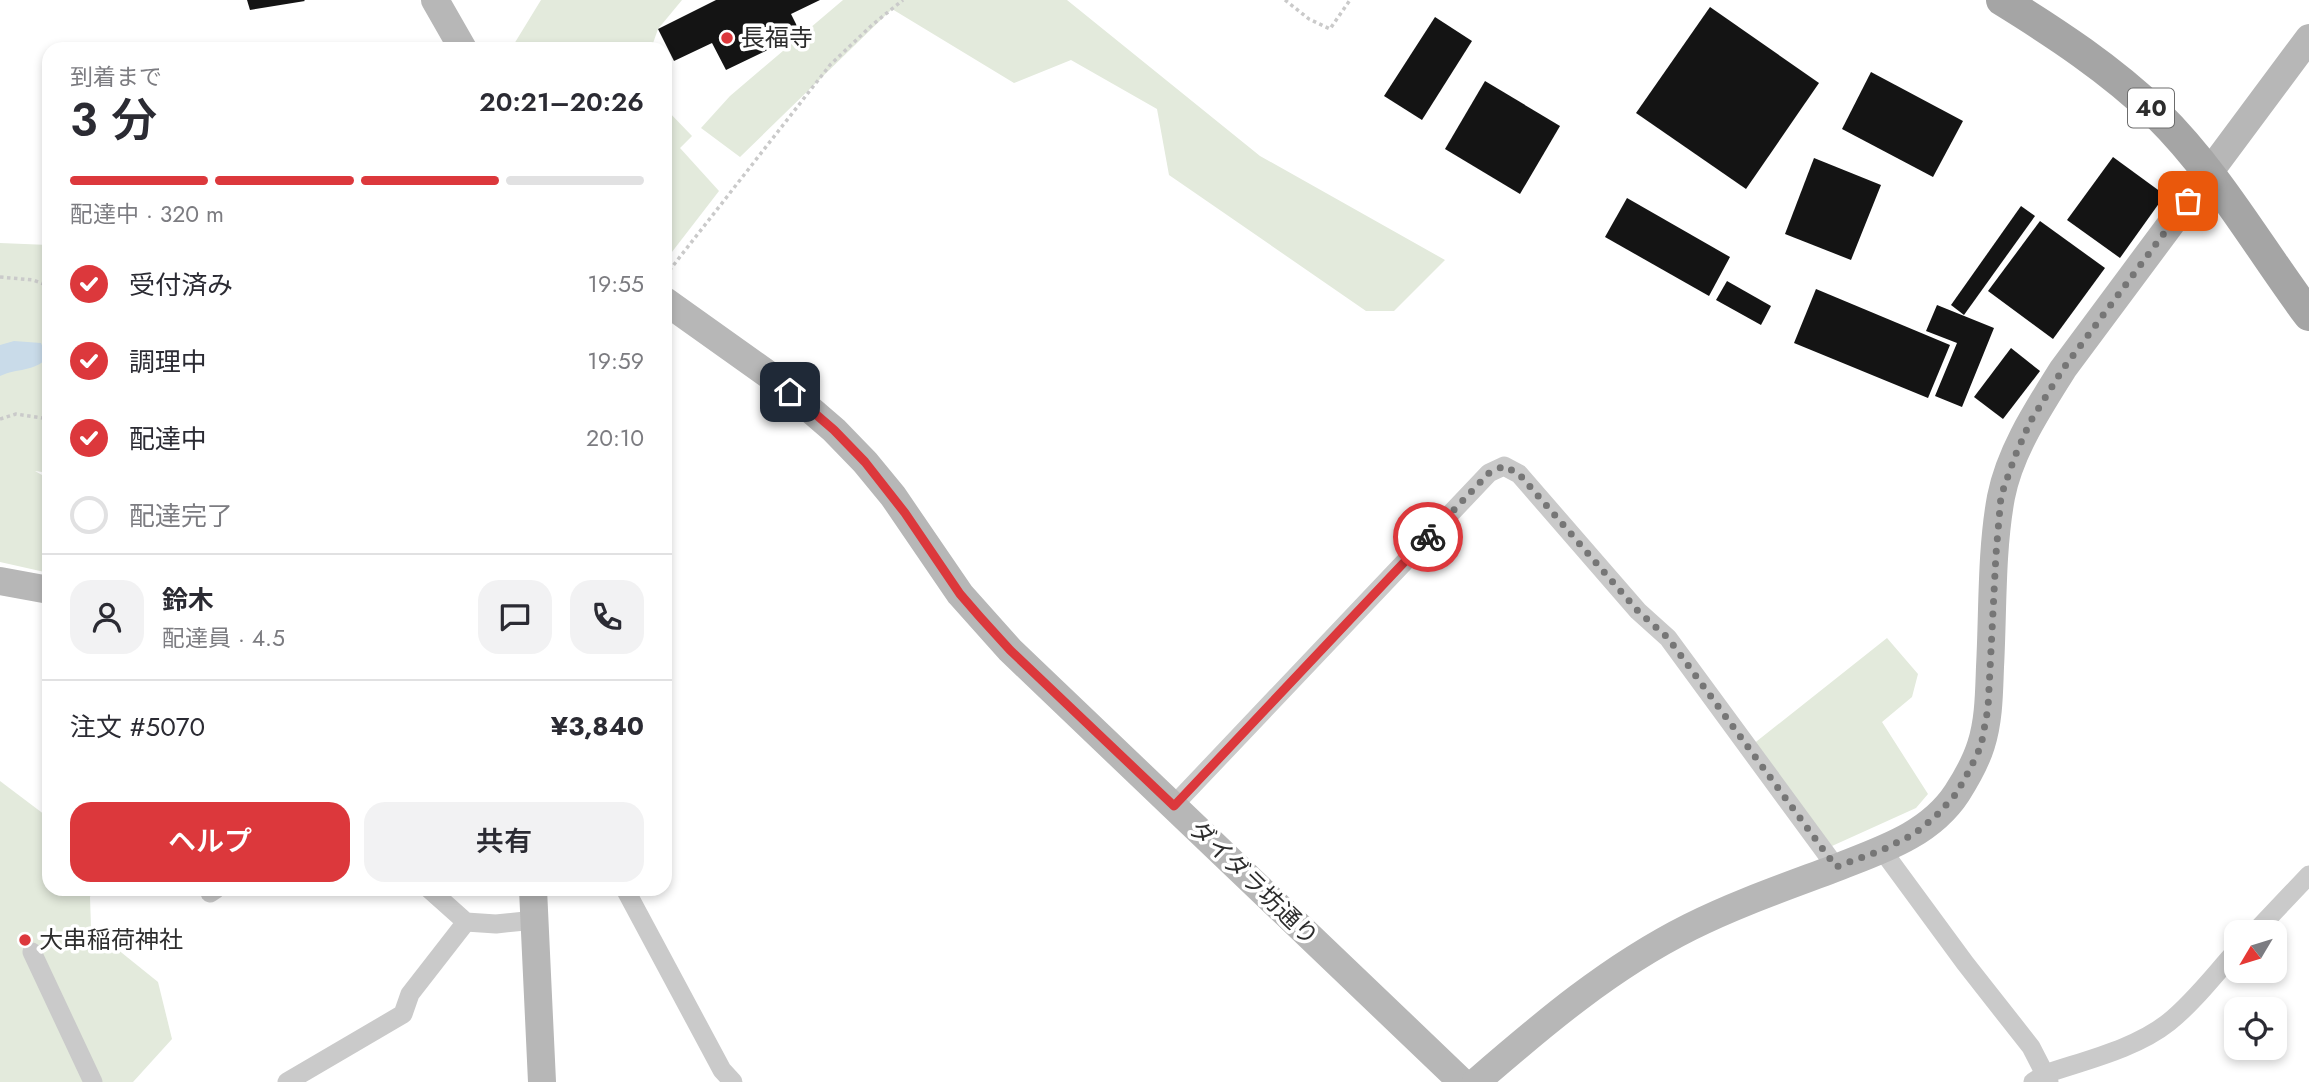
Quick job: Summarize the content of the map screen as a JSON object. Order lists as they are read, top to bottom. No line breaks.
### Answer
{"streets":{"main road":["40"],"street":["ダイダラ坊通り"]},"places":["長福寺","大串稲荷神社"],"north":"bottom left","page":{"heading":["3 分","到着まで","20:21–20:26"],"panel":["鈴木","配達員 · 4.5","注文 #5070","¥3,840"],"bar":"配達中 · 320 m","list":[["受付済み","19:55"],["調理中","19:59"],["配達中","20:10"],"配達完了"],"buttons":["ヘルプ","共有"]}}
